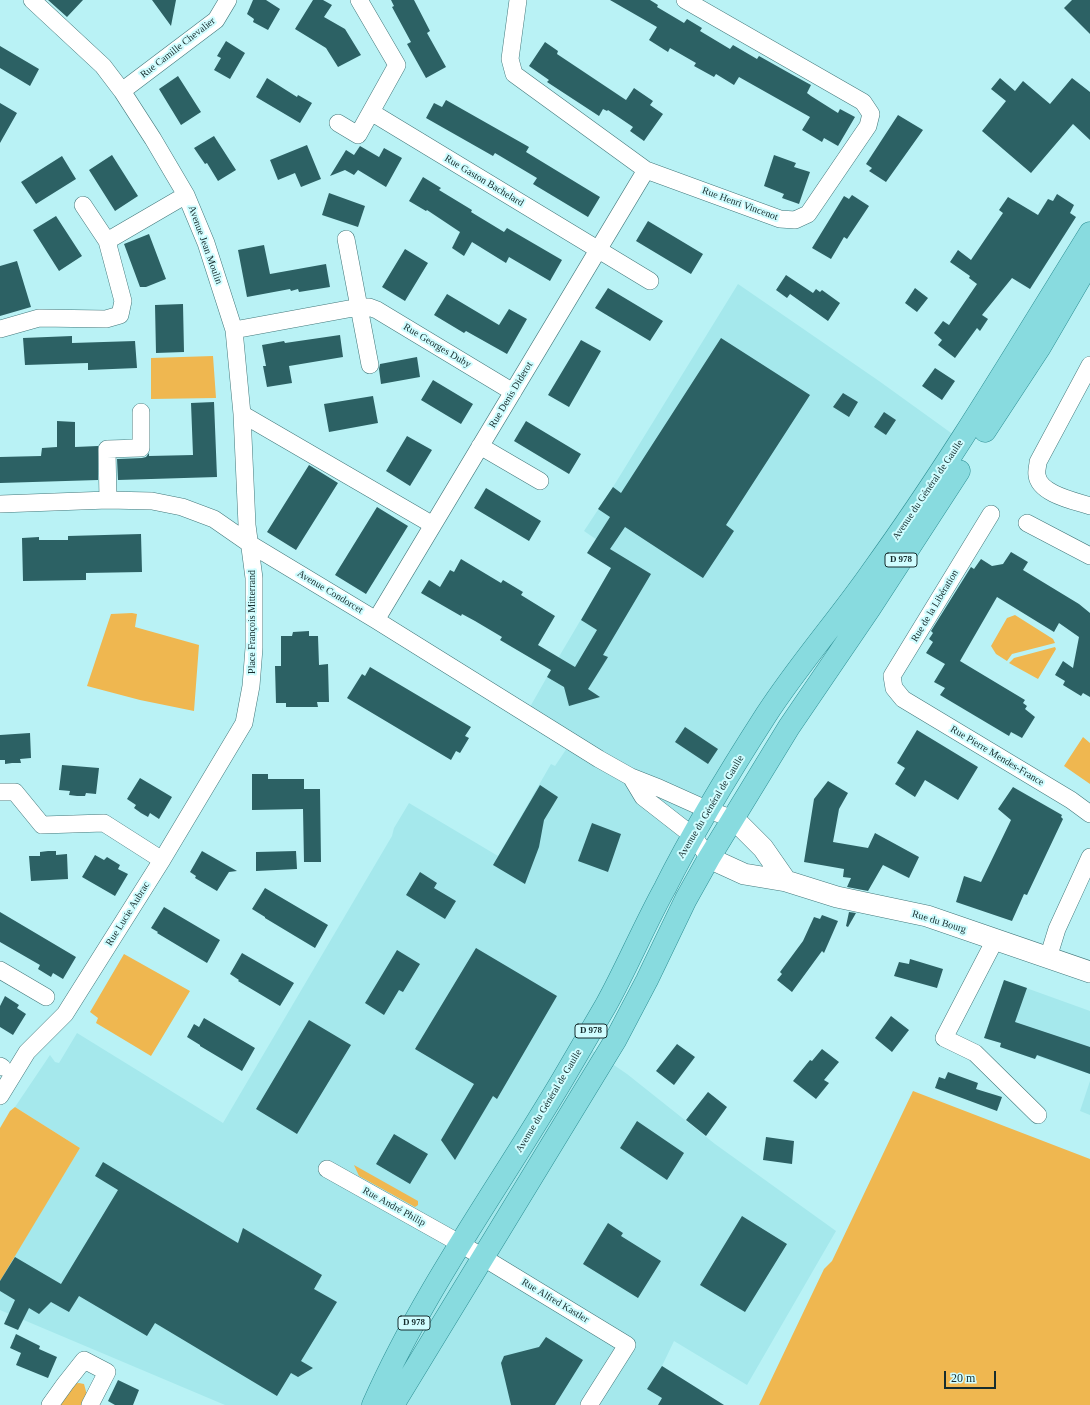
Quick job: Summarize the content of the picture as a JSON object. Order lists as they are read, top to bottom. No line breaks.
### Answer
{"streets":{"main road":["Avenue du Général de Gaulle","D 978"],"street":["Rue Camille Chevalier","Rue Gaston Bachelard","Rue Henri Vincenot","Avenue Jean Moulin","Rue Georges Duby","Rue Denis Diderot","Avenue Condorcet","Rue de la Libération","Place François Mitterrand","Rue Pierre Mendes-France","Rue Lucie Aubrac","Rue du Bourg","Rue André Philip","Rue Alfred Kastler"]},"crossings":[["Rue Camille Chevalier","Avenue Jean Moulin"],["Rue Gaston Bachelard","Rue Denis Diderot"],["Rue Henri Vincenot","Rue Denis Diderot"],["Avenue Jean Moulin","Rue Georges Duby"],["Avenue Jean Moulin","Avenue Condorcet"],["Avenue Jean Moulin","Place François Mitterrand"],["Rue Georges Duby","Rue Denis Diderot"],["Rue Denis Diderot","Avenue Condorcet"],["Avenue du Général de Gaulle","Avenue Condorcet"],["Avenue du Général de Gaulle","Rue du Bourg"],["Avenue du Général de Gaulle","Rue André Philip"],["Avenue du Général de Gaulle","Rue Alfred Kastler"],["Avenue Condorcet","Place François Mitterrand"],["Avenue Condorcet","Rue du Bourg"],["Rue de la Libération","Rue Pierre Mendes-France"],["Place François Mitterrand","Rue Lucie Aubrac"],["Rue André Philip","Rue Alfred Kastler"]],"scale_bar":"20 m"}
